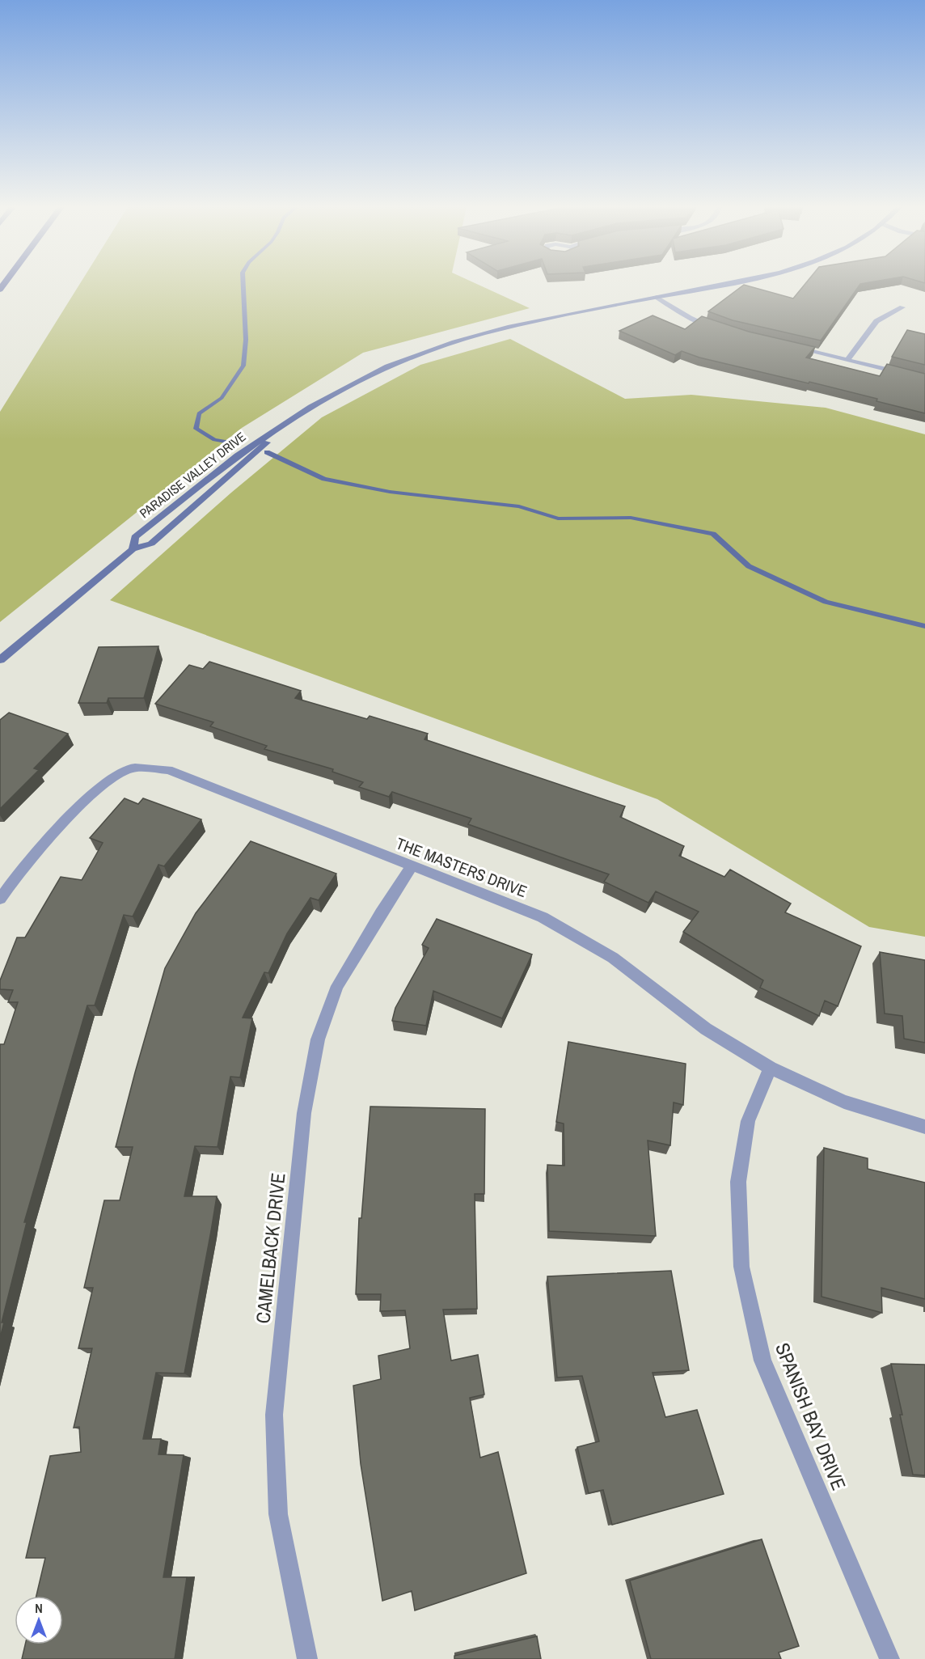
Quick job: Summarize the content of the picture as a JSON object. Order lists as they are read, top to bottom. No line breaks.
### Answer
{"streets":{"street":["PARADISE VALLEY DRIVE","THE MASTERS DRIVE","CAMELBACK DRIVE","SPANISH BAY DRIVE"]},"crossings":[["THE MASTERS DRIVE","CAMELBACK DRIVE"],["THE MASTERS DRIVE","SPANISH BAY DRIVE"]],"north":"top"}
